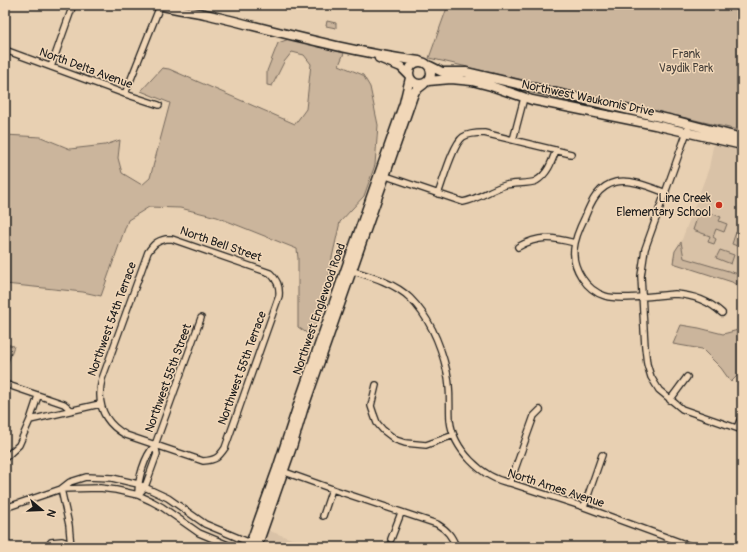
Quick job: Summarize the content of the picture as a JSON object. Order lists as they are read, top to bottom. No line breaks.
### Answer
{"streets":{"main road":["Northwest Waukomis Drive","Northwest Englewood Road"],"street":["North Delta Avenue","North Bell Street","Northwest 54th Terrace","Northwest 55th Terrace","Northwest 55th Street","North Ames Avenue"]},"crossings":[["Northwest Waukomis Drive","Northwest Englewood Road"],["North Bell Street","Northwest 54th Terrace"],["North Bell Street","Northwest 55th Terrace"],["Northwest Englewood Road","North Ames Avenue"],["Northwest 55th Terrace","Northwest 55th Street"]],"parks":["Frank Vaydik Park"],"places":["Line Creek Elementary School"],"north":"right"}
